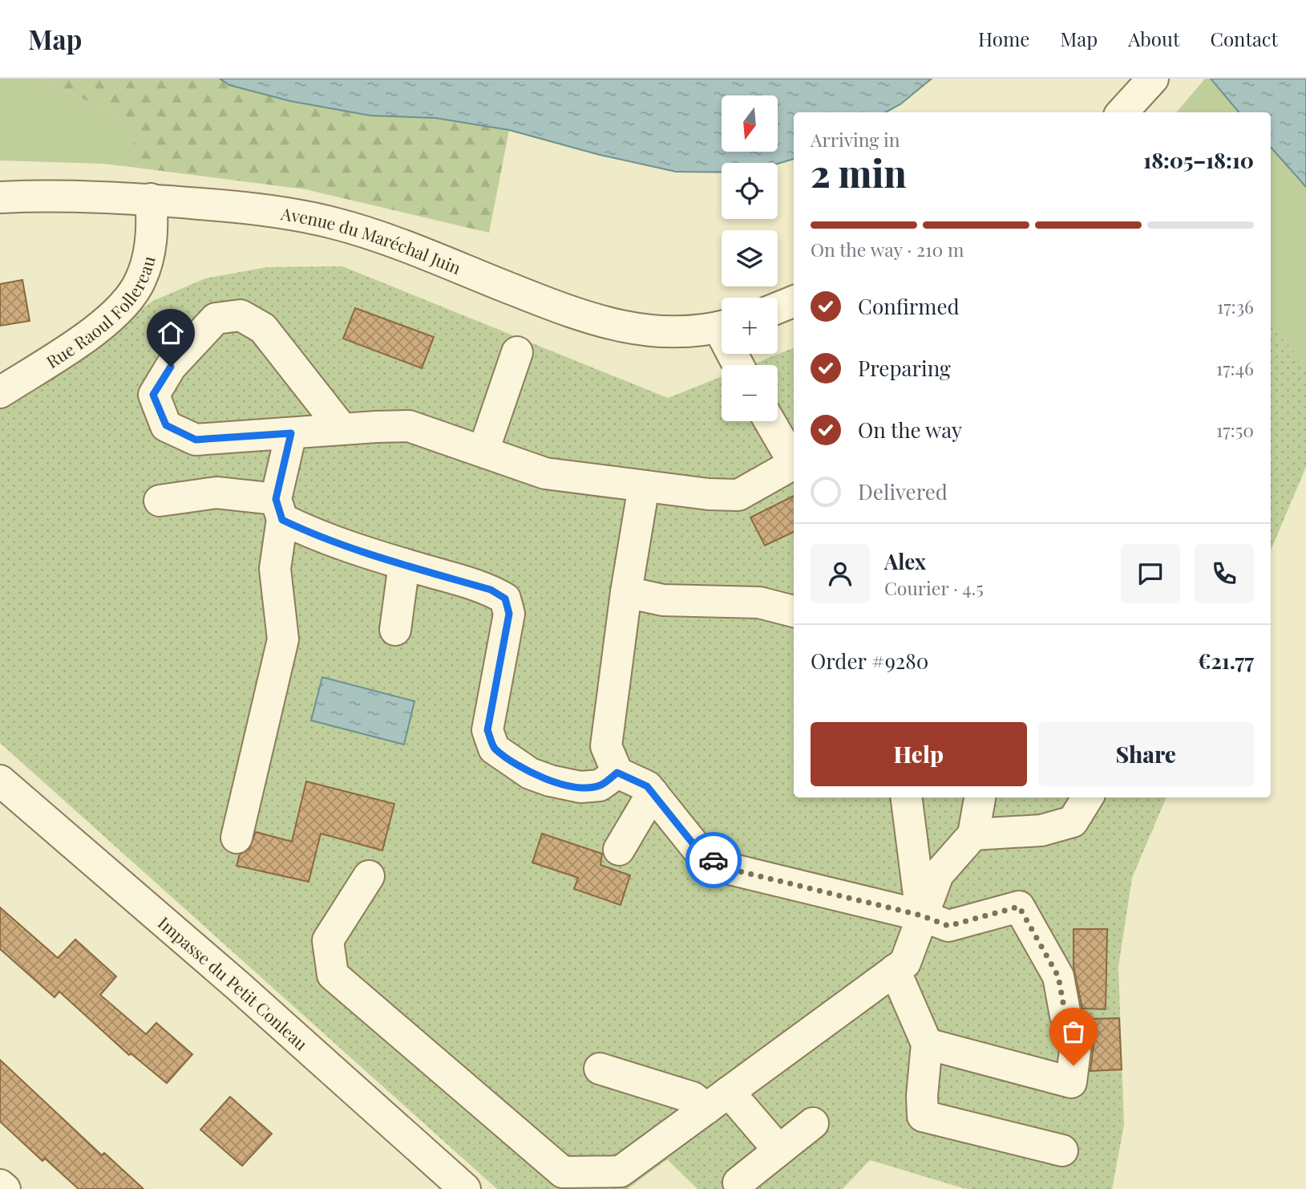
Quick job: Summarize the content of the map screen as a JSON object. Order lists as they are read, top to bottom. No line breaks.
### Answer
{"streets":{"street":["Avenue du Maréchal Juin","Rue Raoul Follereau","Impasse du Petit Conleau"]},"crossings":[["Avenue du Maréchal Juin","Rue Raoul Follereau"]],"north":"bottom","page":{"header":"Map","nav":["Home","Map","About","Contact"],"map_buttons":["+","−"],"heading":["2 min","Arriving in","18:05–18:10"],"panel":["Alex","Courier · 4.5","Order #9280","€21.77"],"bar":"On the way · 210 m","list":[["Confirmed","17:36"],["Preparing","17:46"],["On the way","17:50"],"Delivered"],"buttons":["Help","Share"]}}
